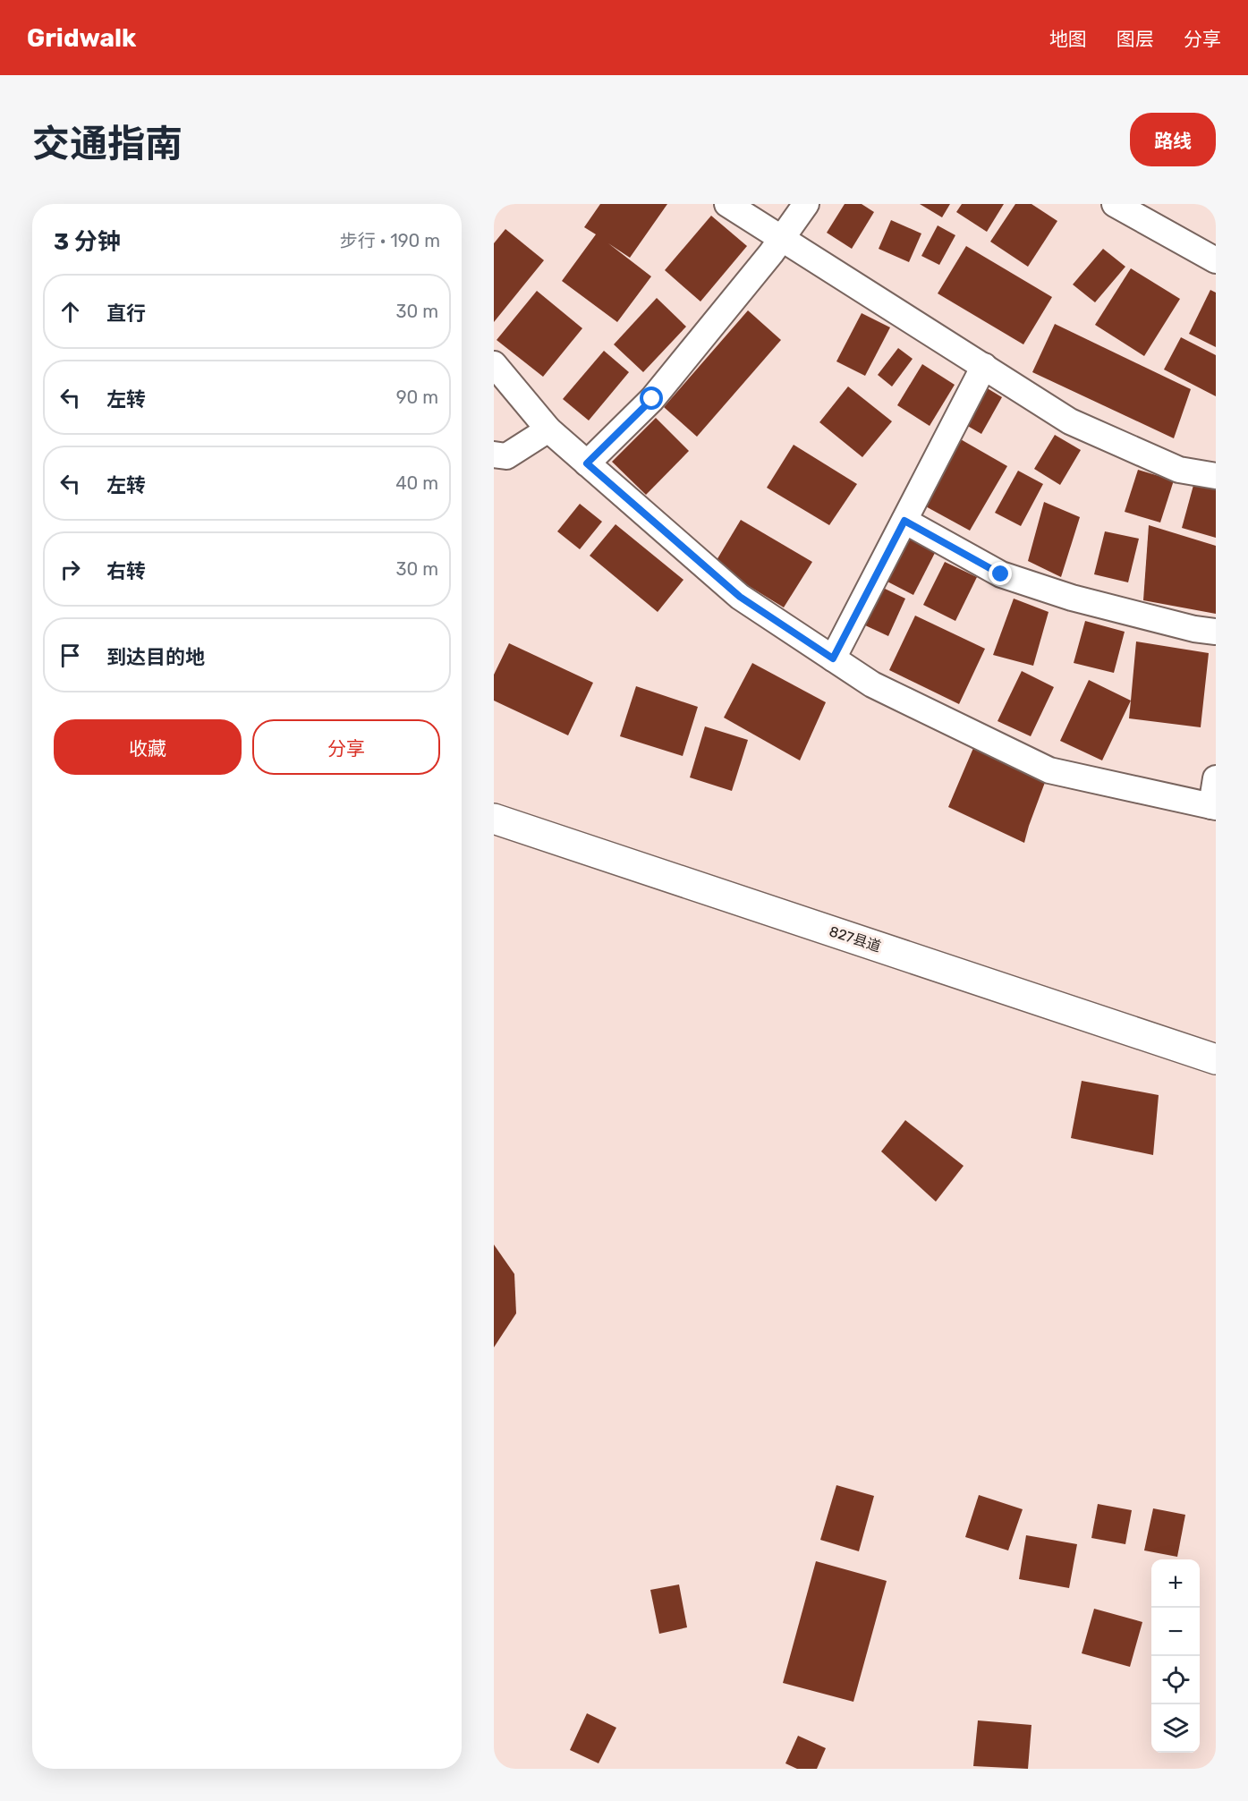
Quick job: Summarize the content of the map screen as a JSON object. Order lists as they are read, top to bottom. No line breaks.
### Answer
{"streets":{"main road":["827县道"]},"page":{"header":"Gridwalk","nav":["地图","图层","分享"],"title":"交通指南","buttons":["路线",["收藏","分享"]],"heading":["3 分钟","步行 · 190 m"],"list":[["直行","30 m"],["左转","90 m"],["左转","40 m"],["右转","30 m"],"到达目的地"],"map_buttons":["+","−"]}}
